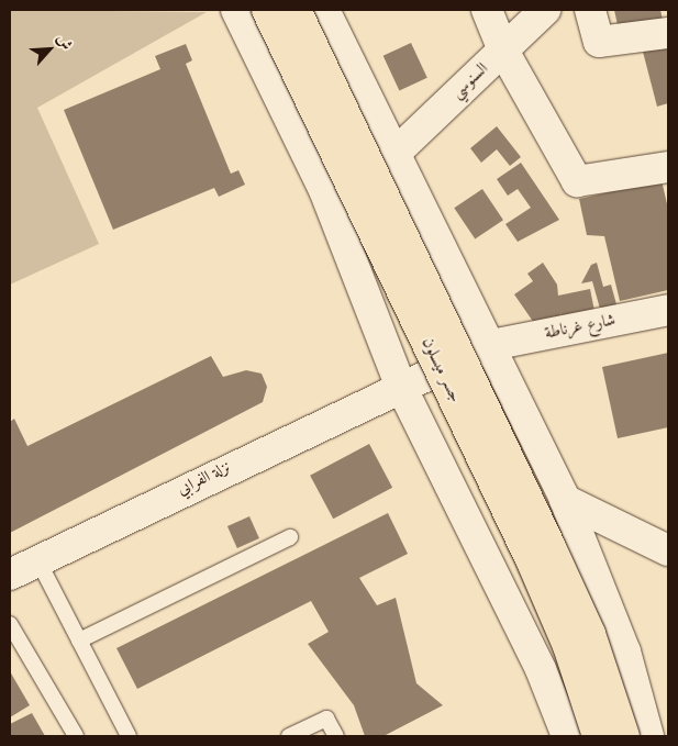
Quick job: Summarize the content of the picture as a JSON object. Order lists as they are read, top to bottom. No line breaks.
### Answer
{"streets":{"main road":["السنوسي","شارع غرناطة","جسر ميسلون","نزلة الفرابي"]},"crossings":[["شارع غرناطة","نزلة الفرابي"]],"north":"top right"}
